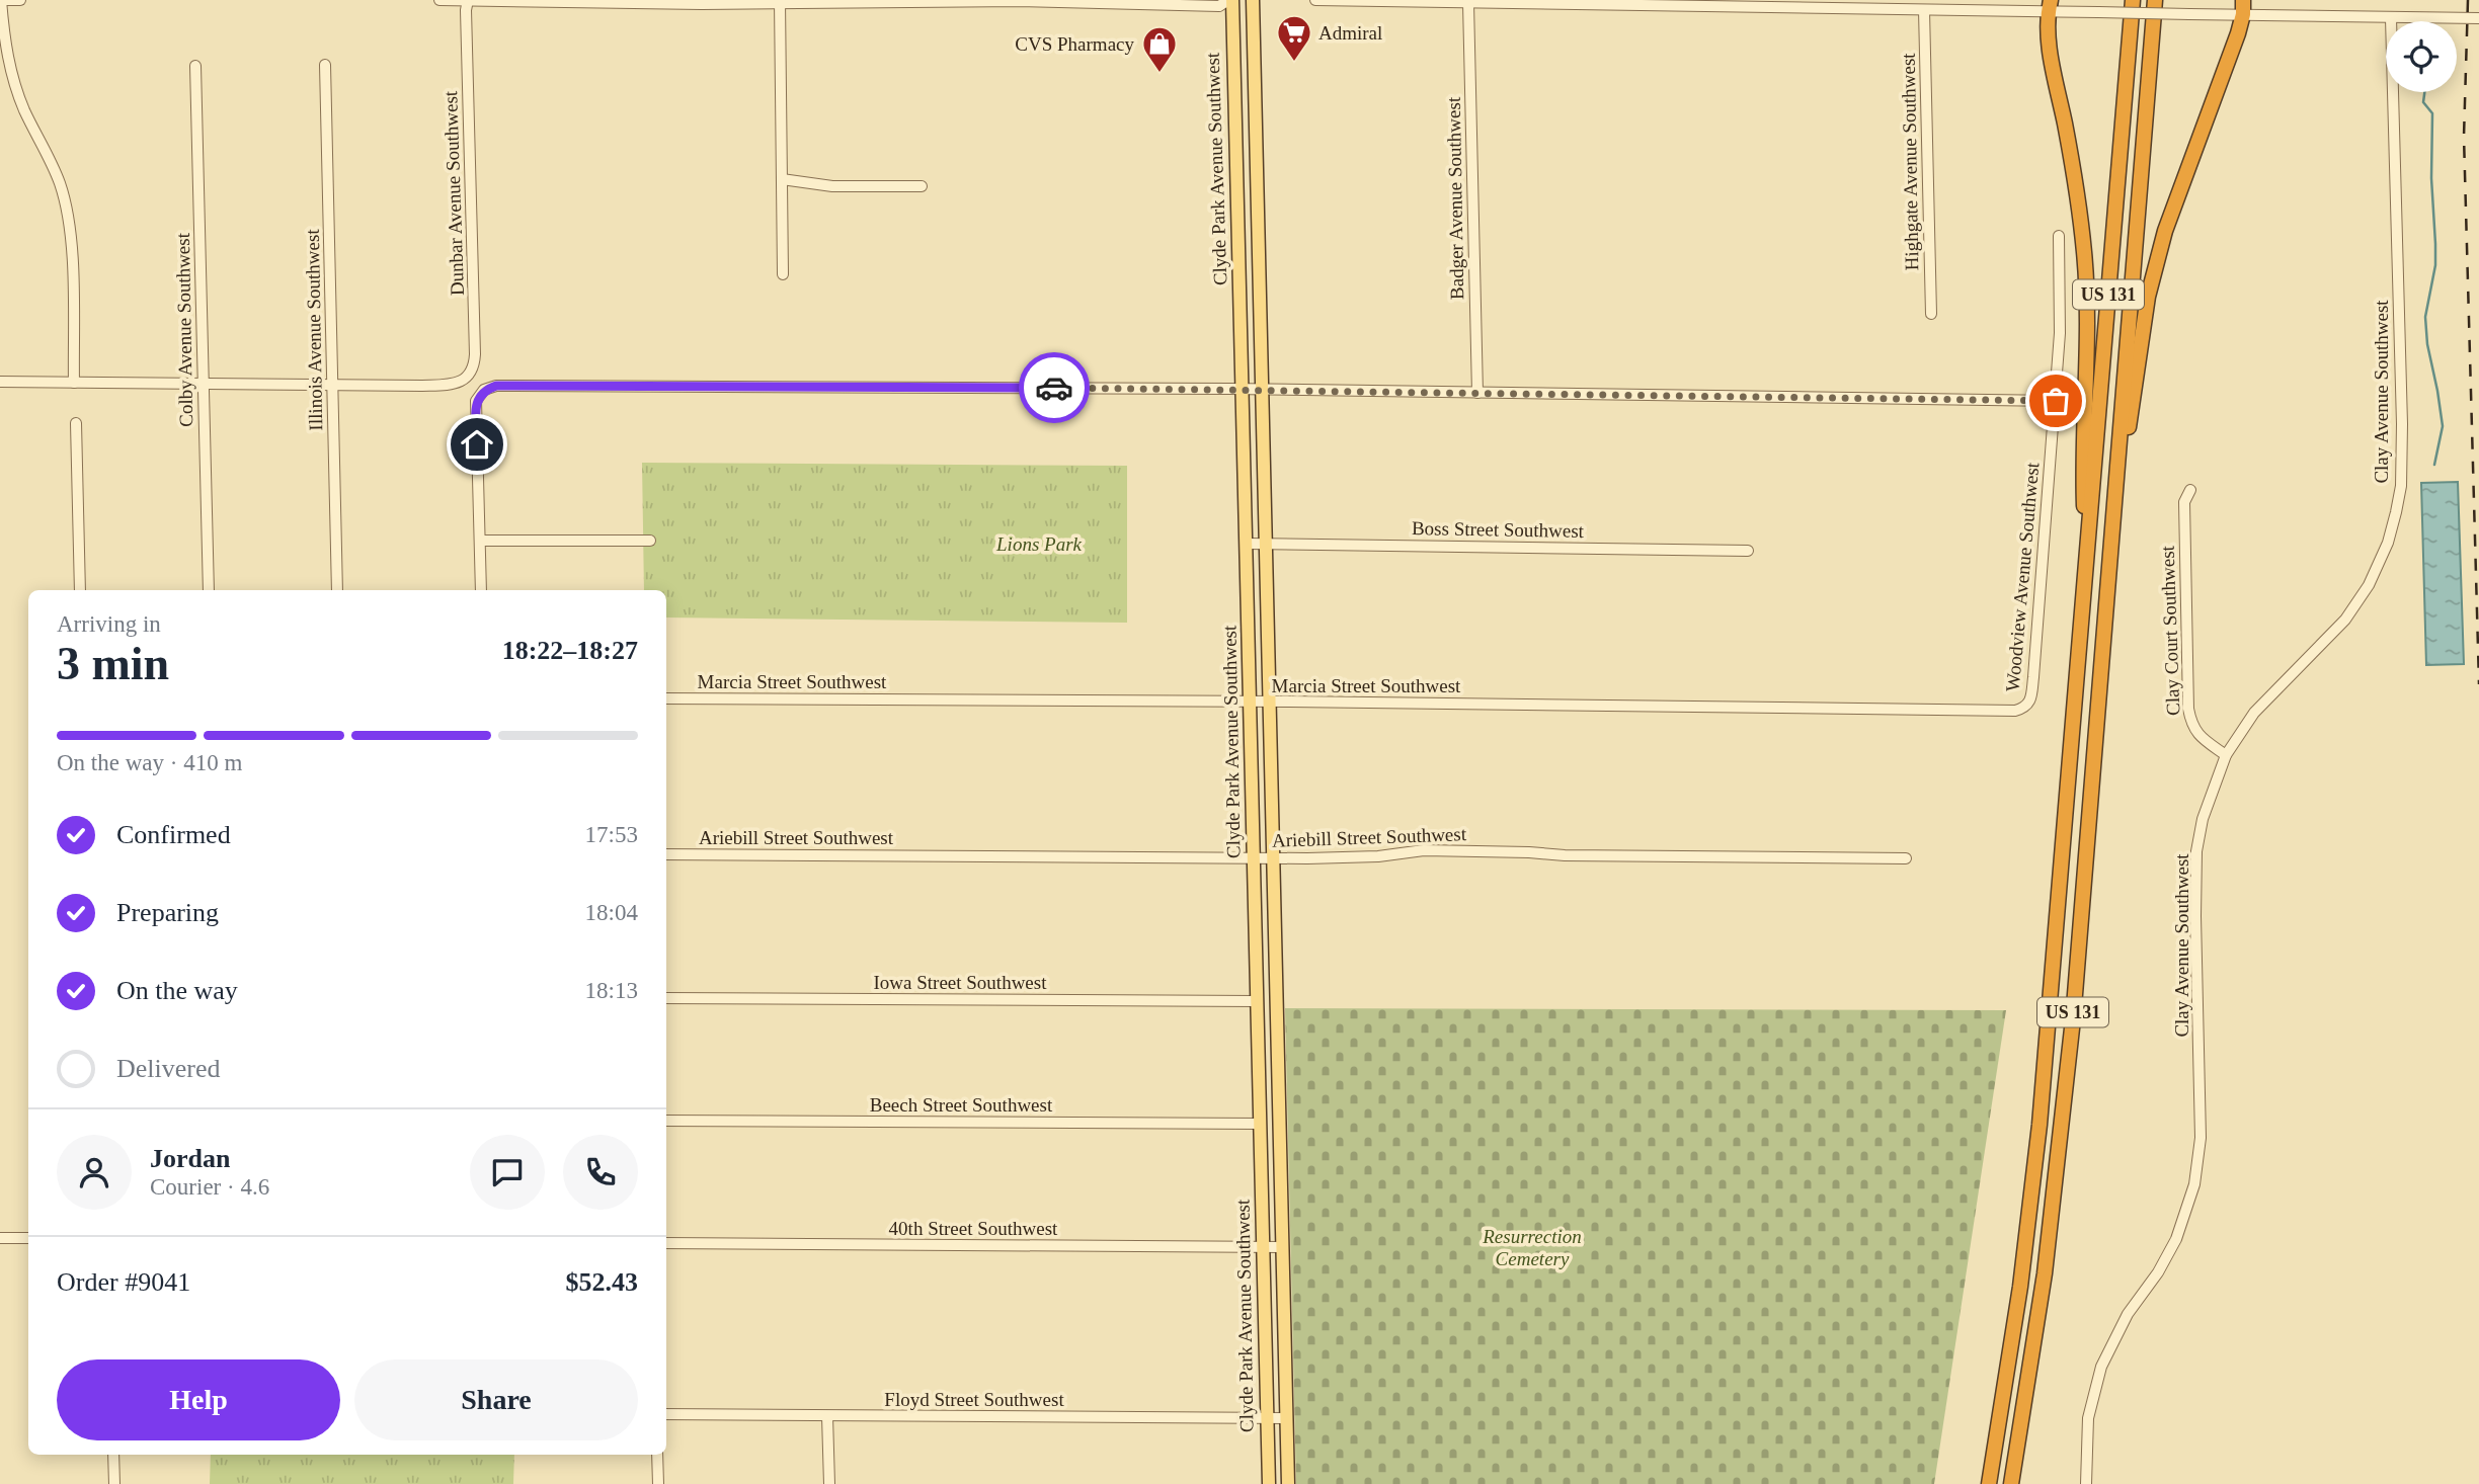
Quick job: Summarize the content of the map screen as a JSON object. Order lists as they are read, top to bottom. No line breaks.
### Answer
{"streets":{"highway":["US 131"],"main road":["Clyde Park Avenue Southwest"],"street":["Highgate Avenue Southwest","Dunbar Avenue Southwest","Badger Avenue Southwest","Colby Avenue Southwest","Illinois Avenue Southwest","Clay Avenue Southwest","Boss Street Southwest","Woodview Avenue Southwest","Clay Court Southwest","Marcia Street Southwest","Ariebill Street Southwest","Iowa Street Southwest","Beech Street Southwest","40th Street Southwest","Floyd Street Southwest"]},"crossings":[["Clyde Park Avenue Southwest","Boss Street Southwest"],["Clyde Park Avenue Southwest","Marcia Street Southwest"],["Clyde Park Avenue Southwest","Ariebill Street Southwest"],["Clyde Park Avenue Southwest","Iowa Street Southwest"],["Clyde Park Avenue Southwest","Beech Street Southwest"],["Clyde Park Avenue Southwest","40th Street Southwest"],["Clyde Park Avenue Southwest","Floyd Street Southwest"],["Dunbar Avenue Southwest","Illinois Avenue Southwest"],["Clay Avenue Southwest","Clay Court Southwest"],["Woodview Avenue Southwest","Marcia Street Southwest"]],"parks":["Lions Park","Resurrection Cemetery"],"places":{"supermarket":["Admiral"],"shop":["CVS Pharmacy"]},"page":{"heading":["3 min","Arriving in","18:22–18:27"],"panel":["Jordan","Courier · 4.6","Order #9041","$52.43"],"bar":"On the way · 410 m","list":[["Confirmed","17:53"],["Preparing","18:04"],["On the way","18:13"],"Delivered"],"buttons":["Help","Share"]}}
